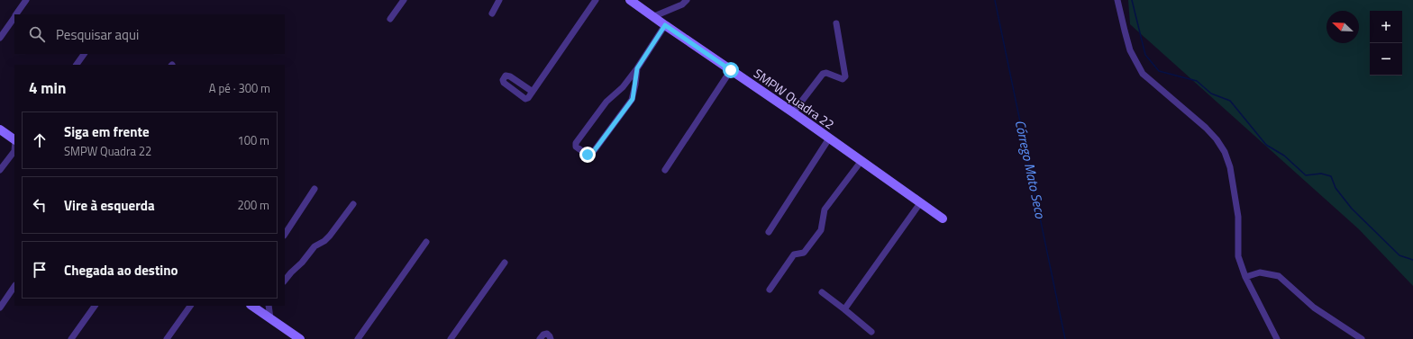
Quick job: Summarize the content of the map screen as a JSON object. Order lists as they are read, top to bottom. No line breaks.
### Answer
{"streets":{"street":["SMPW Quadra 22"]},"water":["Córrego Mato Seco"],"north":"top left","page":{"map_buttons":["+","−"],"search":"Pesquisar aqui","heading":["4 min","A pé · 300 m"],"list":[["Siga em frente","SMPW Quadra 22","100 m"],["Vire à esquerda","200 m"],"Chegada ao destino"]}}
